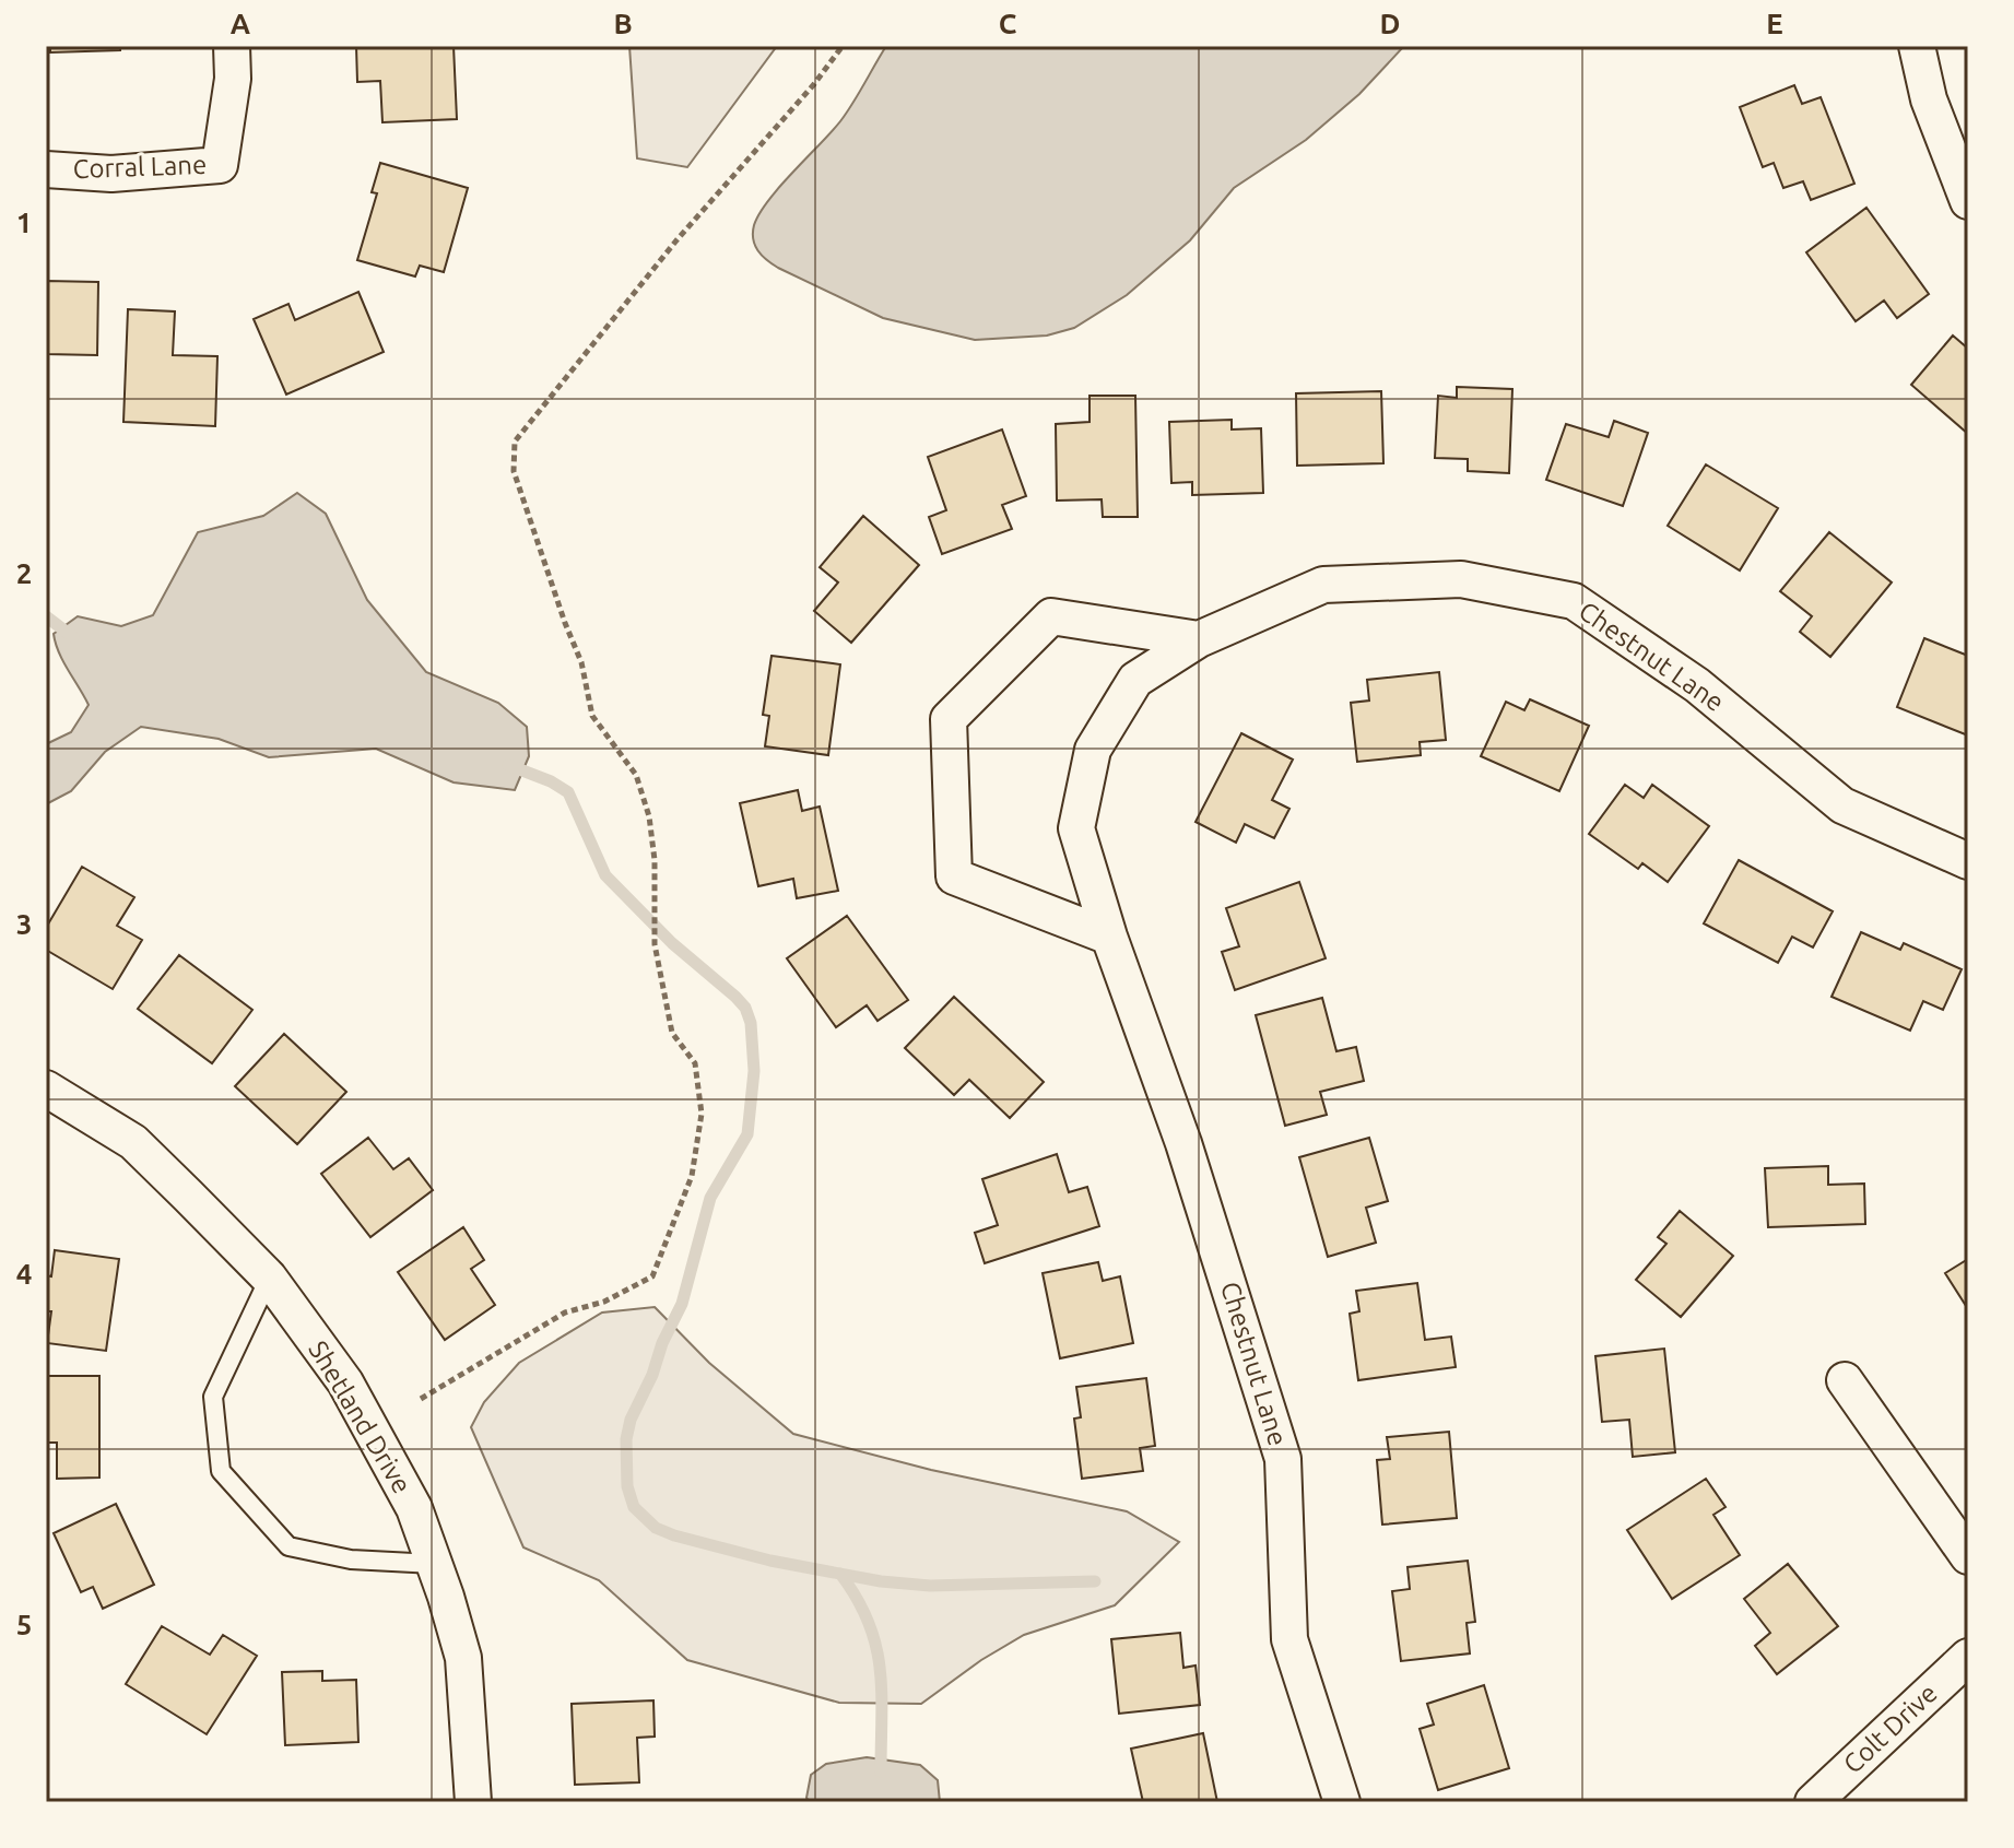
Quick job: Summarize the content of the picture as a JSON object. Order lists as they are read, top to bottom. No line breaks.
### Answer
{"streets":{"street":["Corral Lane","Chestnut Lane","Shetland Drive","Colt Drive"]},"grid":{"columns":["A","B","C","D","E"],"rows":["1","2","3","4","5"]}}
